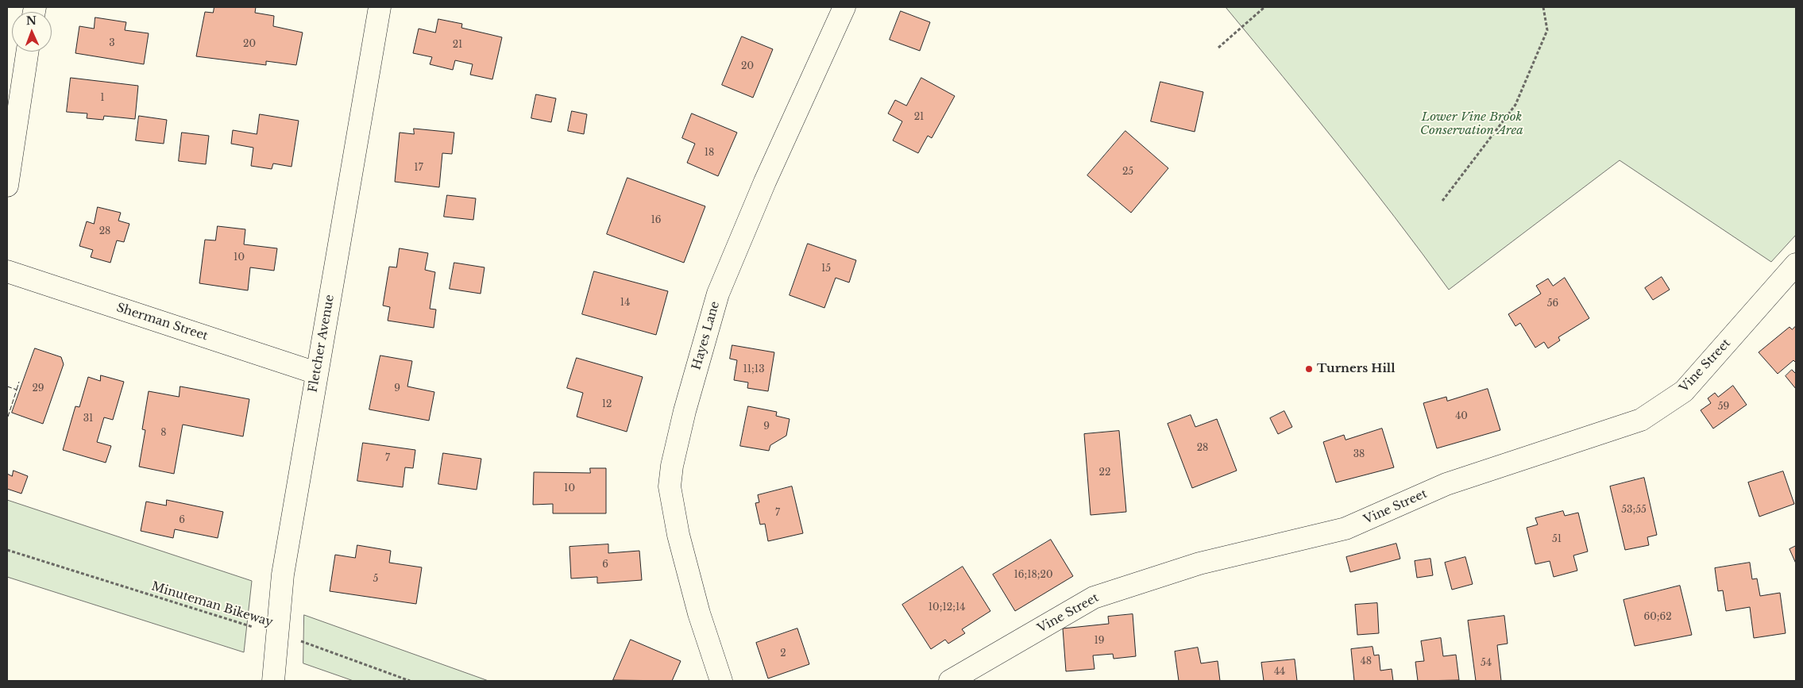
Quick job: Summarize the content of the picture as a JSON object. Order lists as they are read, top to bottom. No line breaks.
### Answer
{"streets":{"street":["Sherman Street","Hayes Lane","Fletcher Avenue","Vine Street"],"path":["Minuteman Bikeway"]},"crossings":[["Sherman Street","Fletcher Avenue"],["Fletcher Avenue","Minuteman Bikeway"]],"parks":["Lower Vine Brook Conservation Area"],"places":["Turners Hill"],"house_numbers":["3","20","21","20","1","21","18","17","25","16","28","10","15","14","56","11;13","29","9","12","59","40","31","9","8","28","38","7","22","10","53;55","7","6","51","6","16;18;20","5","10;12;14","60;62","19","2","48","54","44"],"north":"top"}
